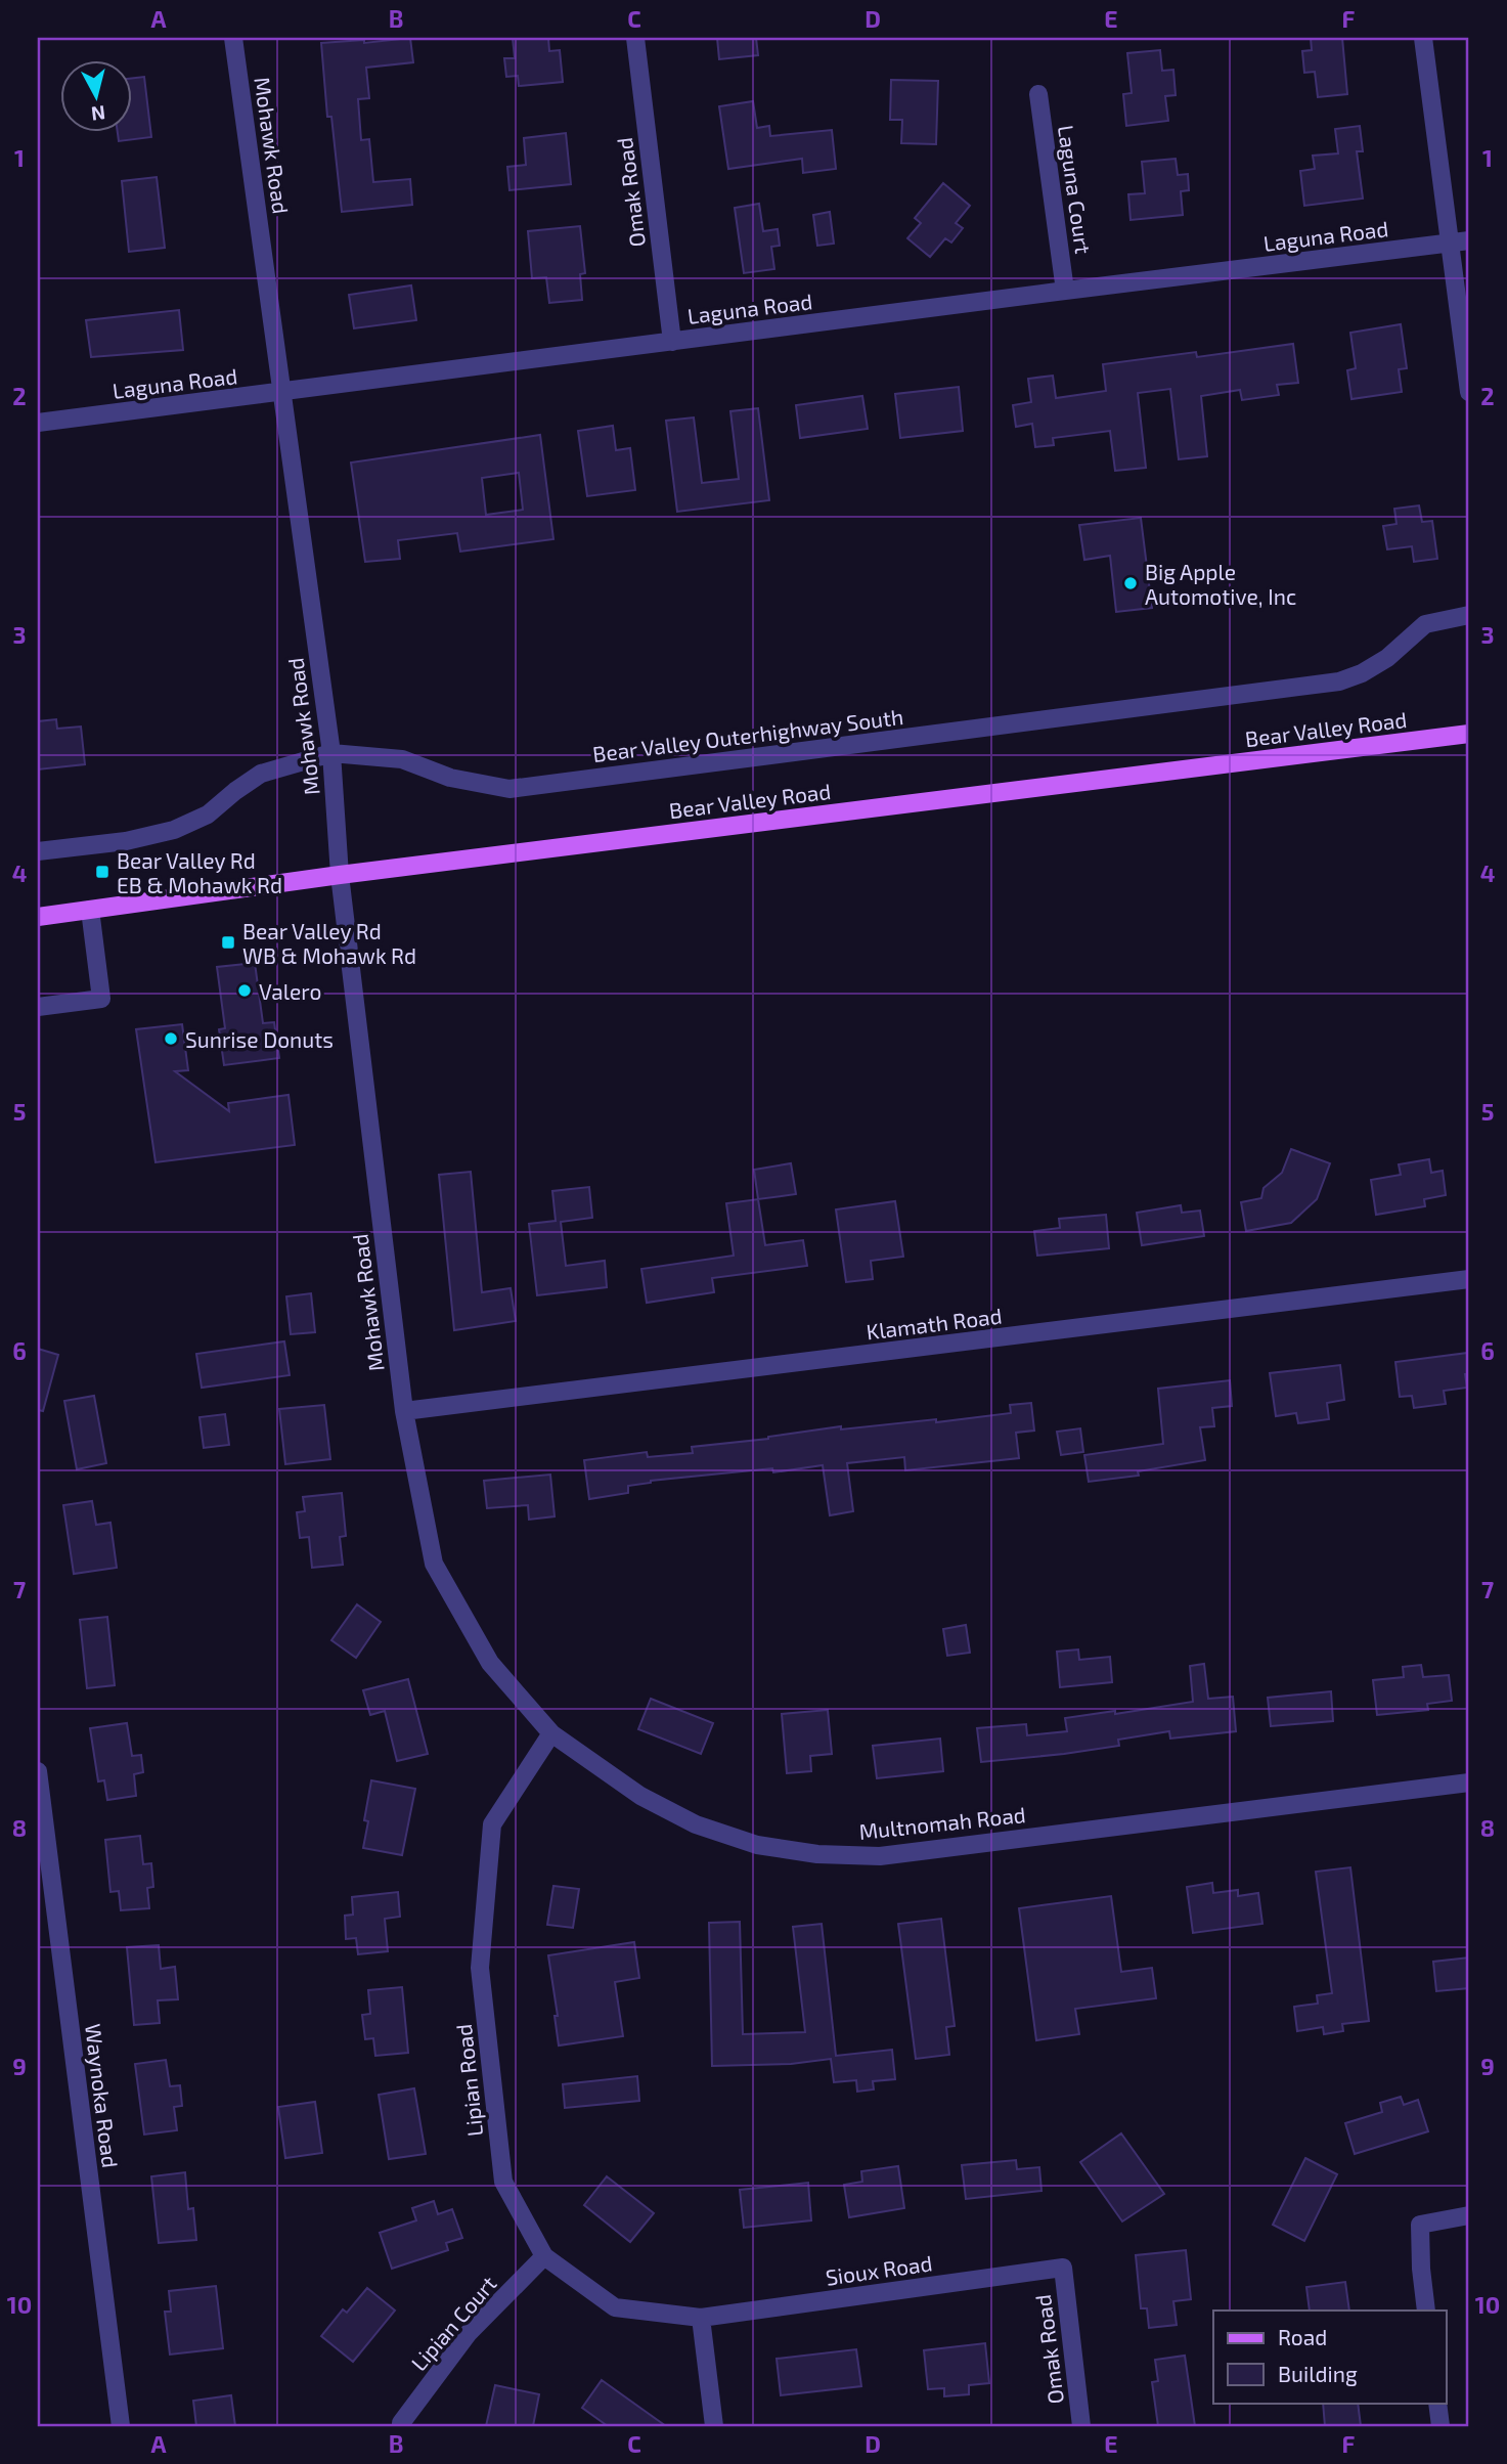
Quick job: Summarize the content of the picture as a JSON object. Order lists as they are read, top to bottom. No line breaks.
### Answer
{"streets":{"main road":["Bear Valley Road"],"street":["Mohawk Road","Laguna Court","Omak Road","Laguna Road","Bear Valley Outerhighway South","Klamath Road","Multnomah Road","Lipian Road","Waynoka Road","Sioux Road","Lipian Court"]},"crossings":[["Mohawk Road","Laguna Road"],["Mohawk Road","Bear Valley Road"],["Mohawk Road","Bear Valley Outerhighway South"],["Mohawk Road","Klamath Road"],["Mohawk Road","Multnomah Road"],["Laguna Court","Laguna Road"],["Omak Road","Laguna Road"],["Omak Road","Sioux Road"],["Klamath Road","Multnomah Road"],["Multnomah Road","Lipian Road"],["Lipian Road","Sioux Road"],["Lipian Road","Lipian Court"]],"places":{"other":["Big Apple Automotive, Inc","Valero","Sunrise Donuts"],"transit":["Bear Valley Rd EB & Mohawk Rd","Bear Valley Rd WB & Mohawk Rd"]},"legend":["Road","Building"],"north":"bottom","grid":{"columns":["A","B","C","D","E","F"],"rows":["1","2","3","4","5","6","7","8","9","10"]}}
